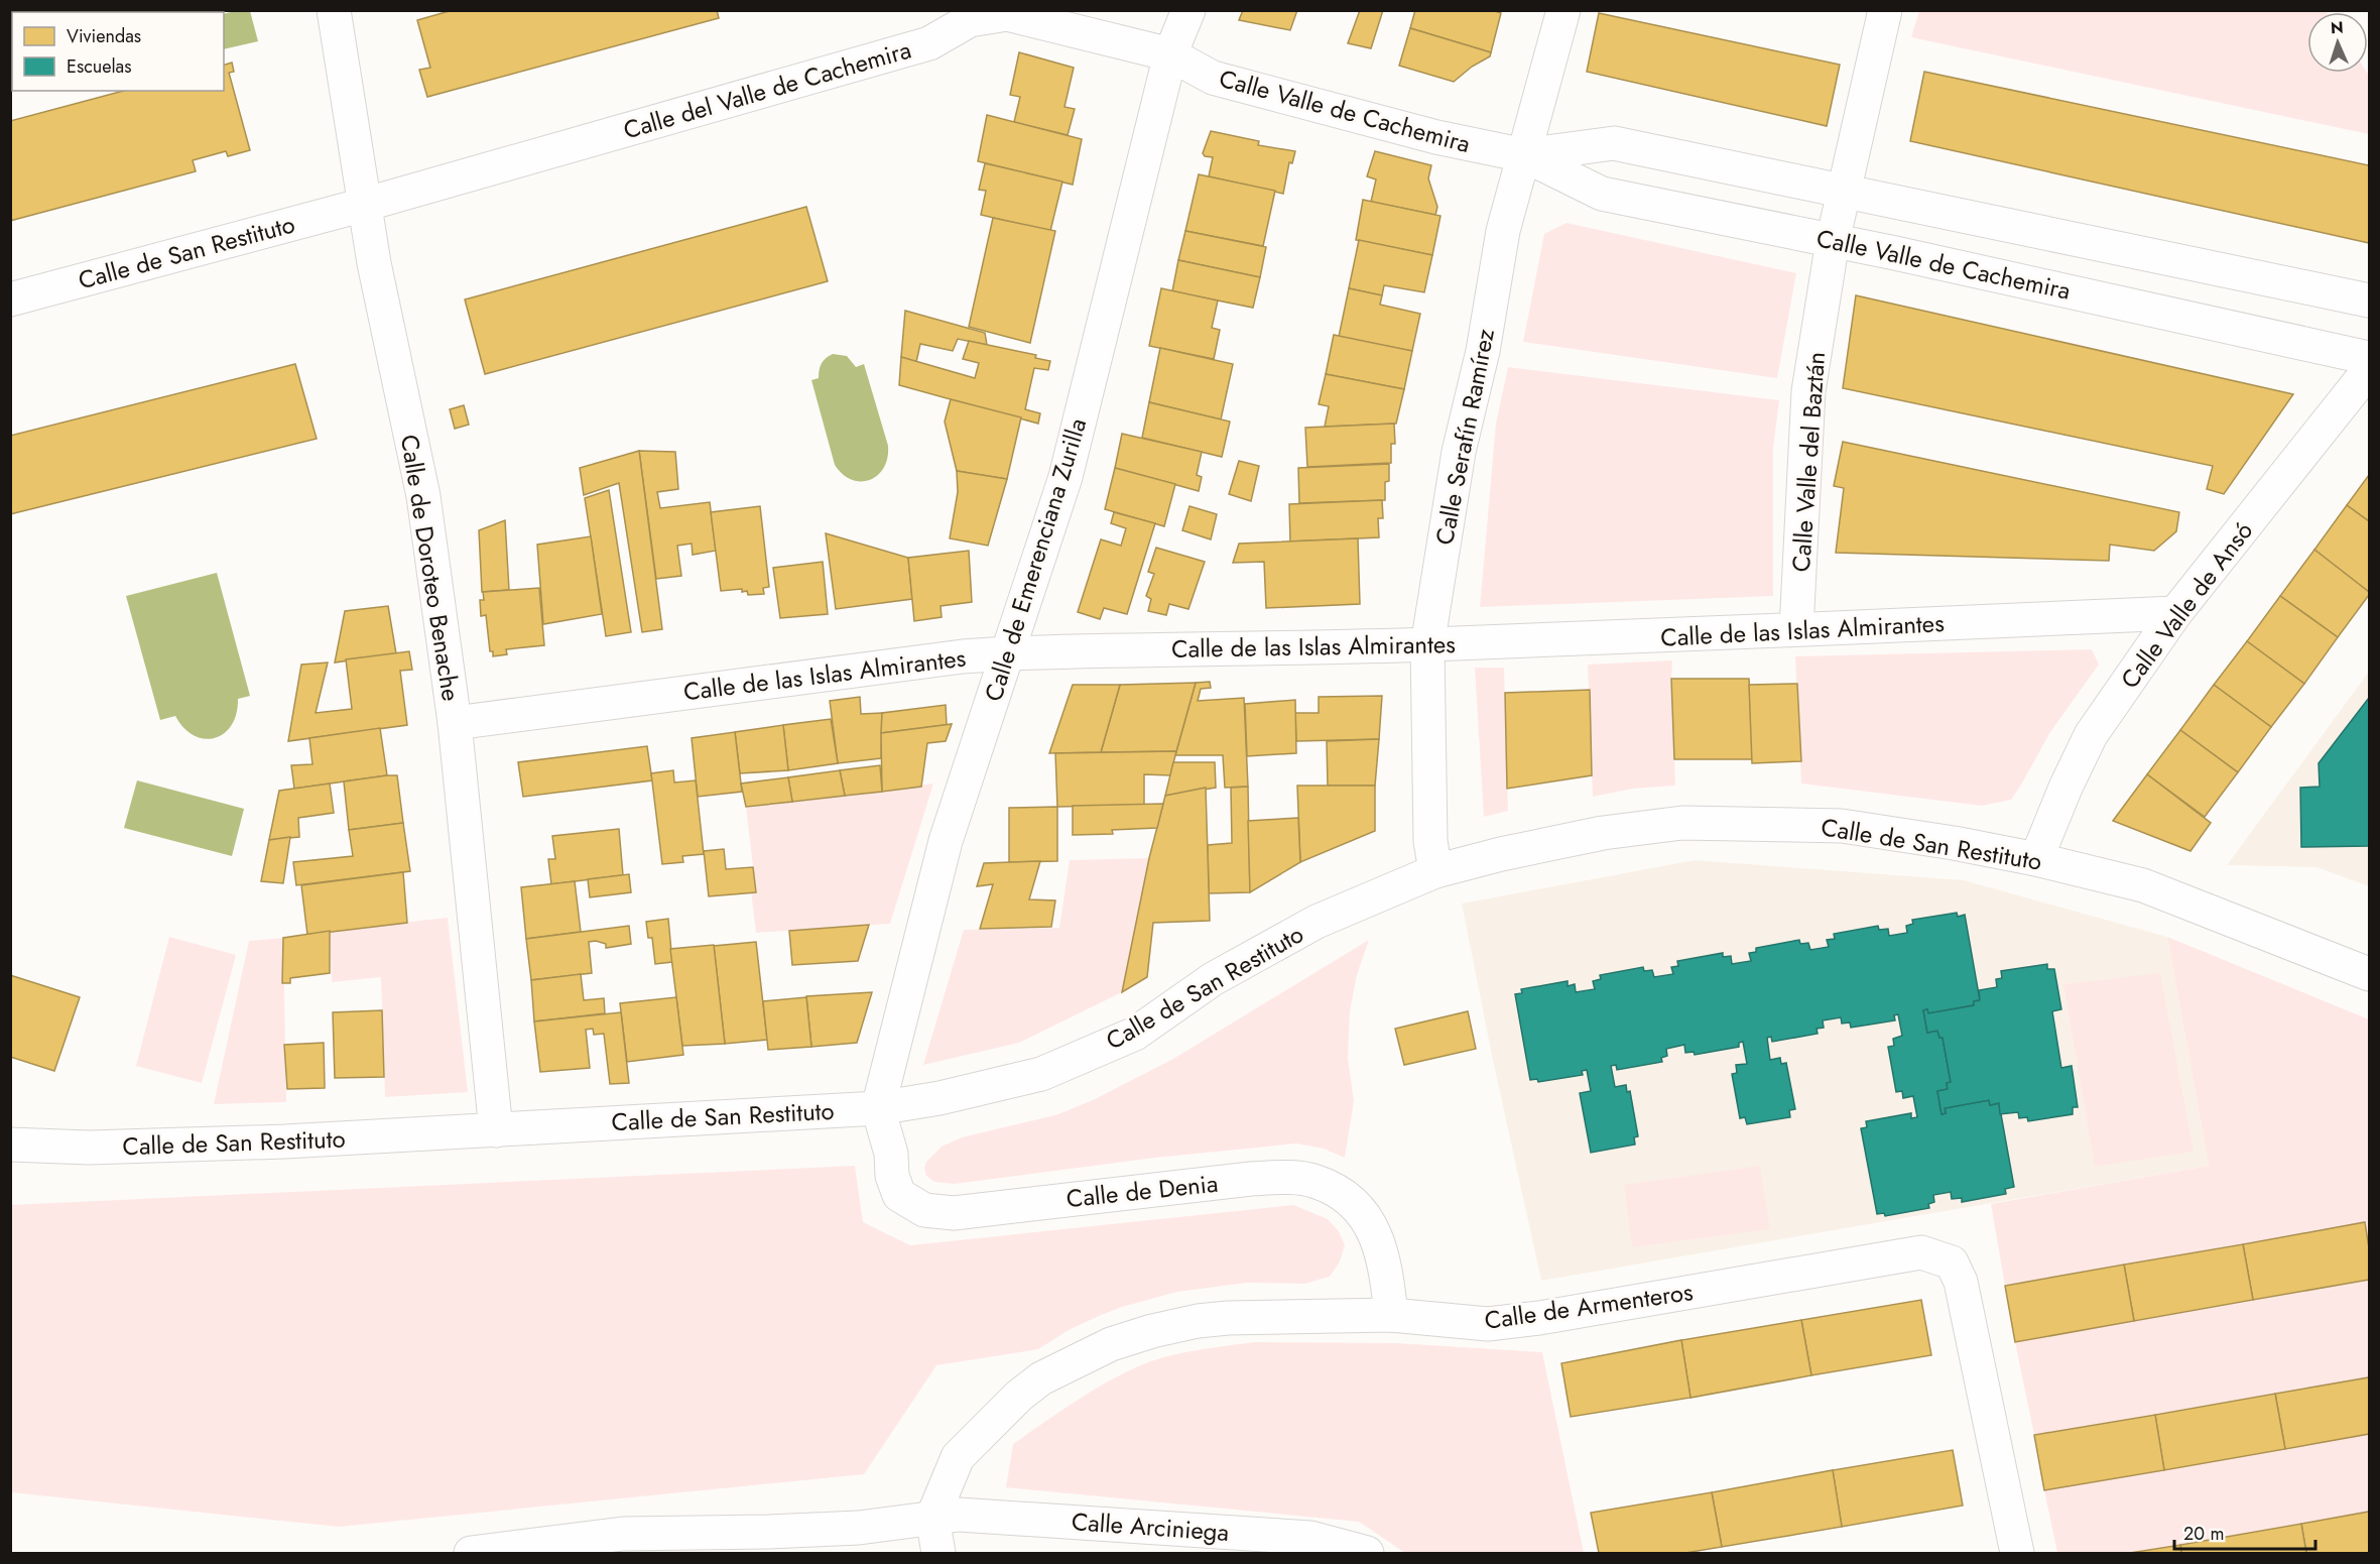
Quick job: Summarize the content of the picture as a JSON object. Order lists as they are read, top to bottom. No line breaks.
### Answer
{"streets":{"street":["Calle del Valle de Cachemira","Calle Valle de Cachemira","Calle de San Restituto","Calle Serafín Ramírez","Calle Valle del Baztán","Calle de Emerenciana Zurilla","Calle de Doroteo Benache","Calle Valle de Ansó","Calle de las Islas Almirantes","Calle de Denia","Calle de Armenteros","Calle Arciniega"]},"crossings":[["Calle del Valle de Cachemira","Calle Valle de Cachemira"],["Calle del Valle de Cachemira","Calle de San Restituto"],["Calle del Valle de Cachemira","Calle de Emerenciana Zurilla"],["Calle del Valle de Cachemira","Calle de Doroteo Benache"],["Calle Valle de Cachemira","Calle Serafín Ramírez"],["Calle Valle de Cachemira","Calle Valle del Baztán"],["Calle Valle de Cachemira","Calle de Emerenciana Zurilla"],["Calle de San Restituto","Calle Serafín Ramírez"],["Calle de San Restituto","Calle de Emerenciana Zurilla"],["Calle de San Restituto","Calle de Doroteo Benache"],["Calle de San Restituto","Calle Valle de Ansó"],["Calle de San Restituto","Calle de Denia"],["Calle Serafín Ramírez","Calle de las Islas Almirantes"],["Calle Valle del Baztán","Calle de las Islas Almirantes"],["Calle de Emerenciana Zurilla","Calle de las Islas Almirantes"],["Calle de Emerenciana Zurilla","Calle de Denia"],["Calle de Doroteo Benache","Calle de las Islas Almirantes"],["Calle Valle de Ansó","Calle de las Islas Almirantes"],["Calle de Denia","Calle de Armenteros"],["Calle de Armenteros","Calle Arciniega"]],"legend":["Viviendas","Escuelas"],"scale_bar":"20 m","north":"top"}
